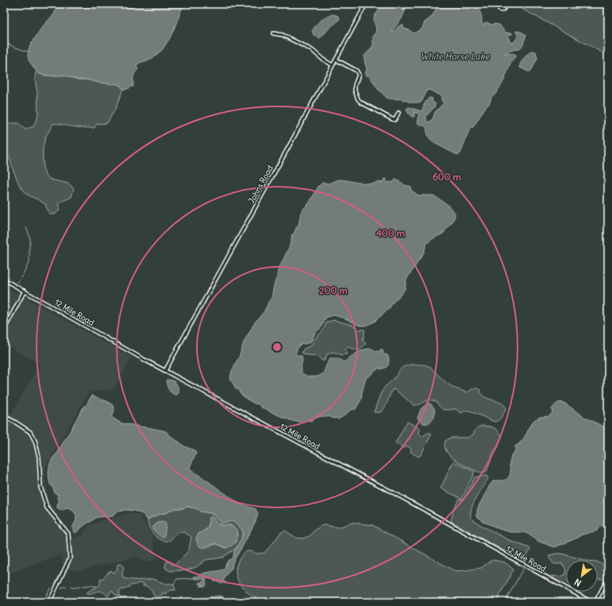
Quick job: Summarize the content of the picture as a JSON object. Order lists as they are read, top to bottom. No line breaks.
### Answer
{"streets":{"street":["Johns Road","12 Mile Road"]},"crossings":[["Johns Road","12 Mile Road"]],"water":["White Horse Lake"],"north":"bottom left","rings":["600 m","400 m","200 m"]}
